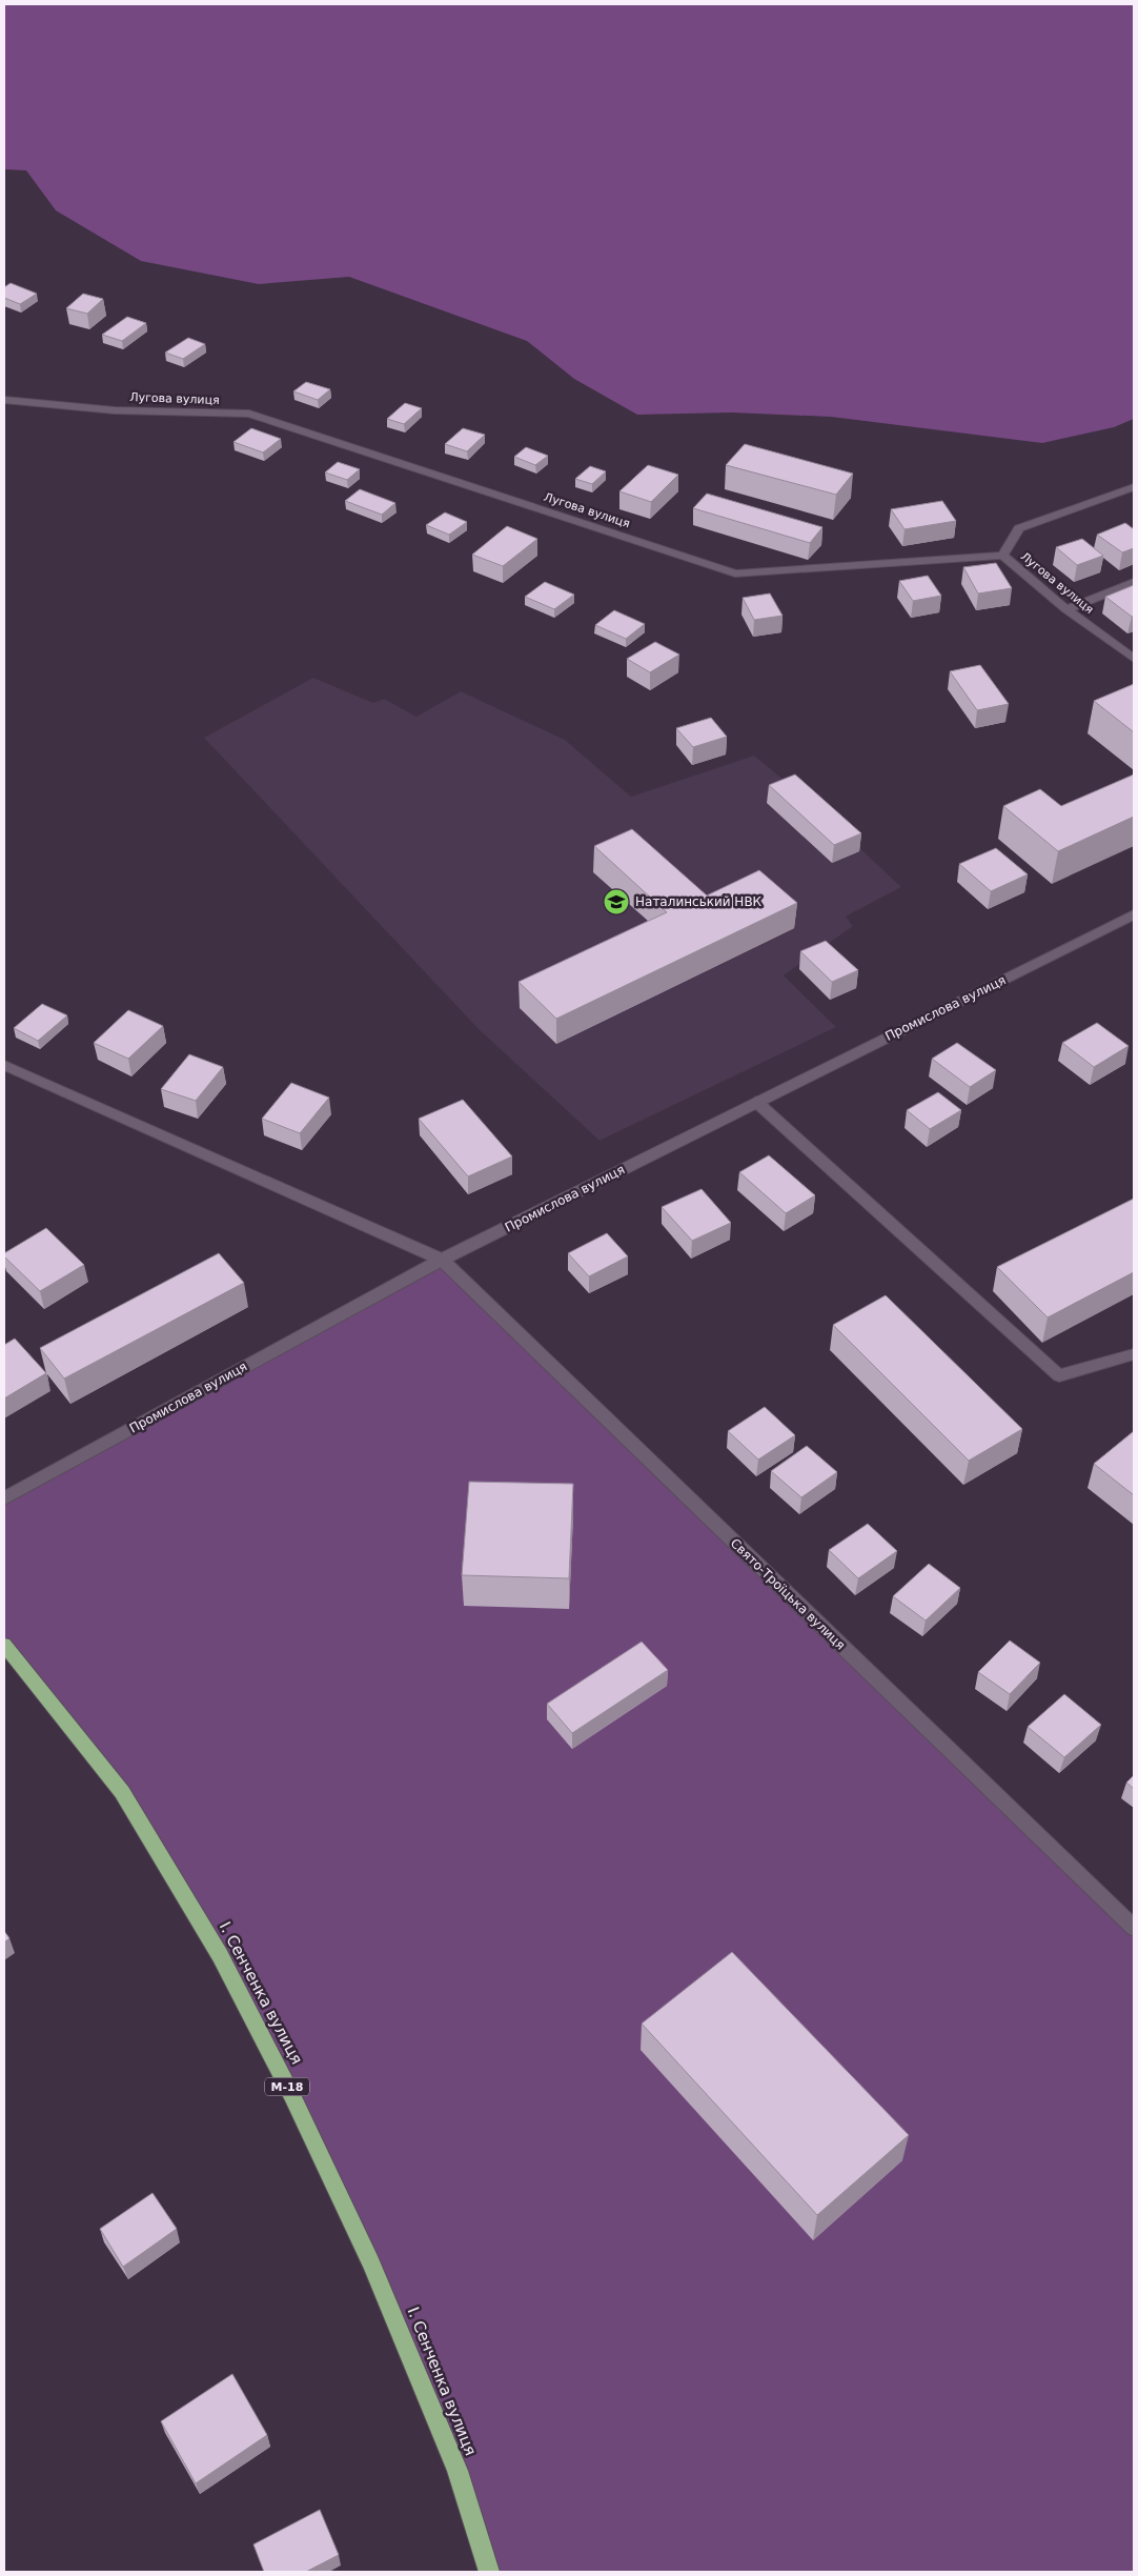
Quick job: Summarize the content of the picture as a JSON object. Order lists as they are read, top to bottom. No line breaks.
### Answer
{"streets":{"highway":["І. Сенченка вулиця","М-18"],"street":["Лугова вулиця","Промислова вулиця","Свято-Троїцька вулиця"]},"crossings":[["Промислова вулиця","Свято-Троїцька вулиця"]],"places":{"school or university":["Наталинський НВК"]}}
